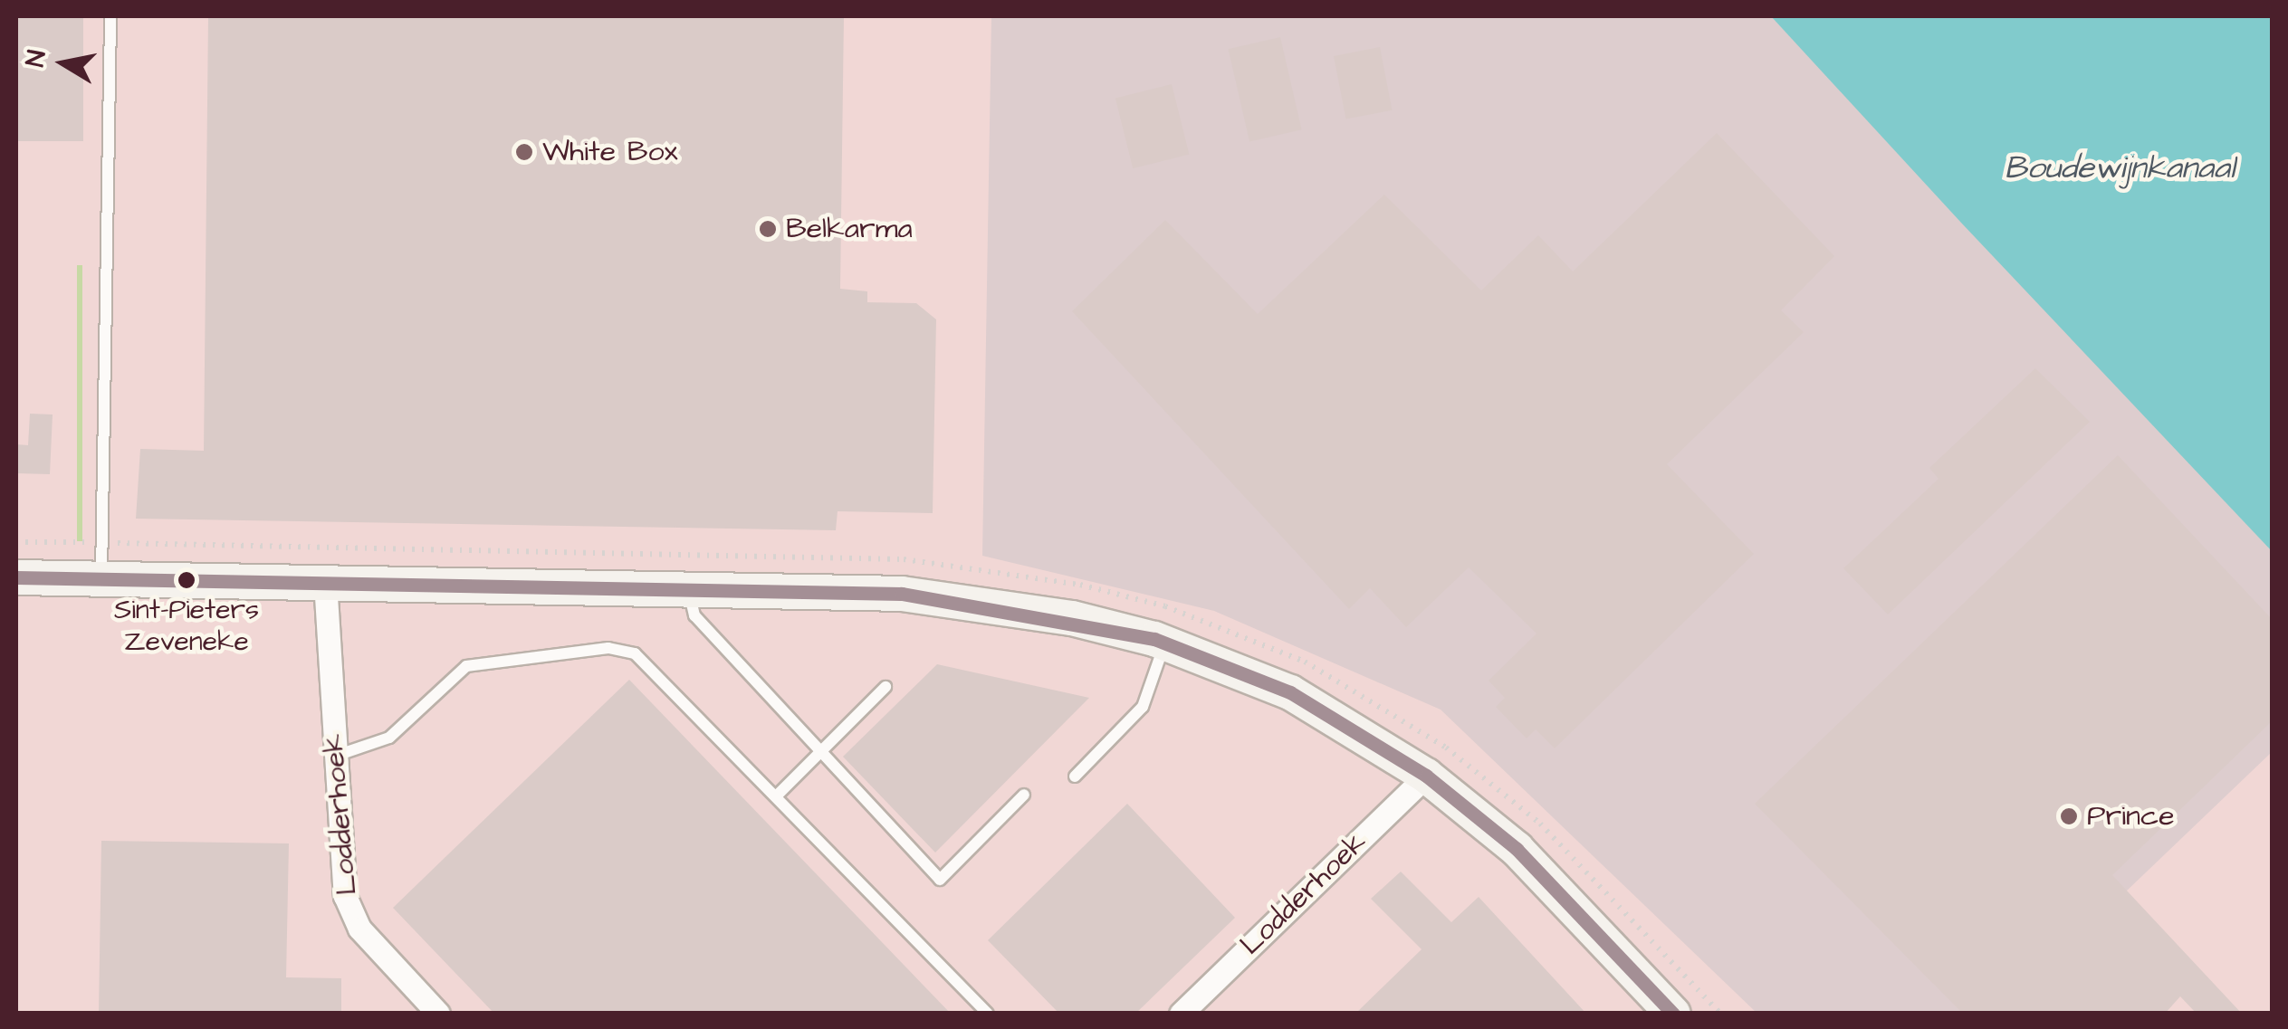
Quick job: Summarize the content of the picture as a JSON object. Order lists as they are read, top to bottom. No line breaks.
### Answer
{"streets":{"street":["Lodderhoek"]},"water":["Boudewijnkanaal"],"places":["White Box","Belkarma","Sint-Pieters Zeveneke","Prince"],"north":"left"}
